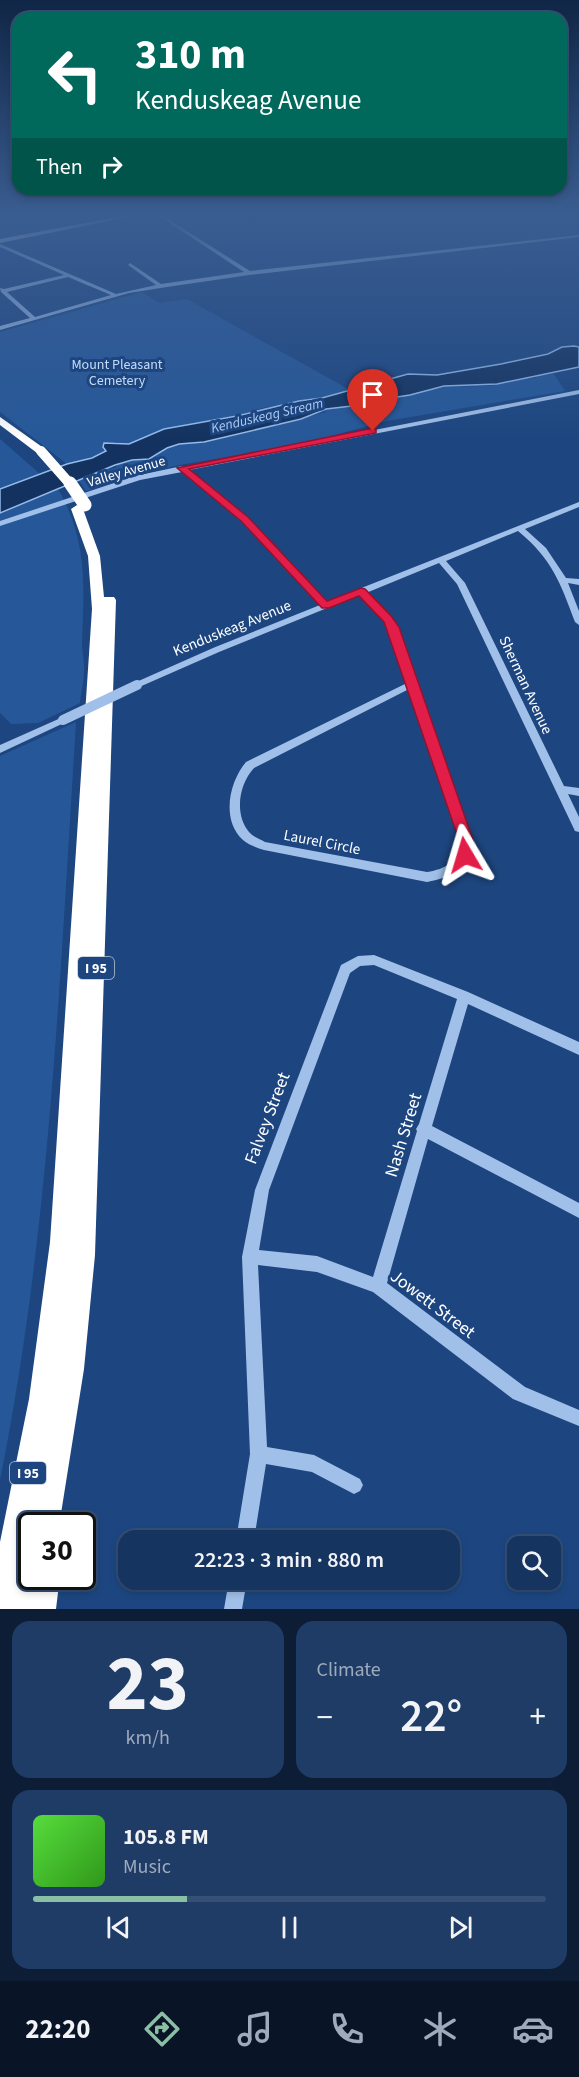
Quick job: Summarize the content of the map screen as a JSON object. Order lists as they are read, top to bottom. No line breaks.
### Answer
{"streets":{"highway":["I 95"],"street":["Valley Avenue","Kenduskeag Avenue","Sherman Avenue","Laurel Circle","Falvey Street","Nash Street","Jowett Street"]},"crossings":[["Kenduskeag Avenue","Sherman Avenue"],["Kenduskeag Avenue","Laurel Circle"],["Falvey Street","Nash Street"],["Falvey Street","Jowett Street"],["Nash Street","Jowett Street"]],"water":["Kenduskeag Stream"],"parks":["Mount Pleasant Cemetery"],"page":{"turn":["310 m","Kenduskeag Avenue"],"then":"Then","limit":"30","trip":"22:23 · 3 min · 880 m","tile":[["23","km/h"],"Climate"],"heat":["−","22°","+"],"song":["105.8 FM","Music"],"tabs":"22:20"}}
